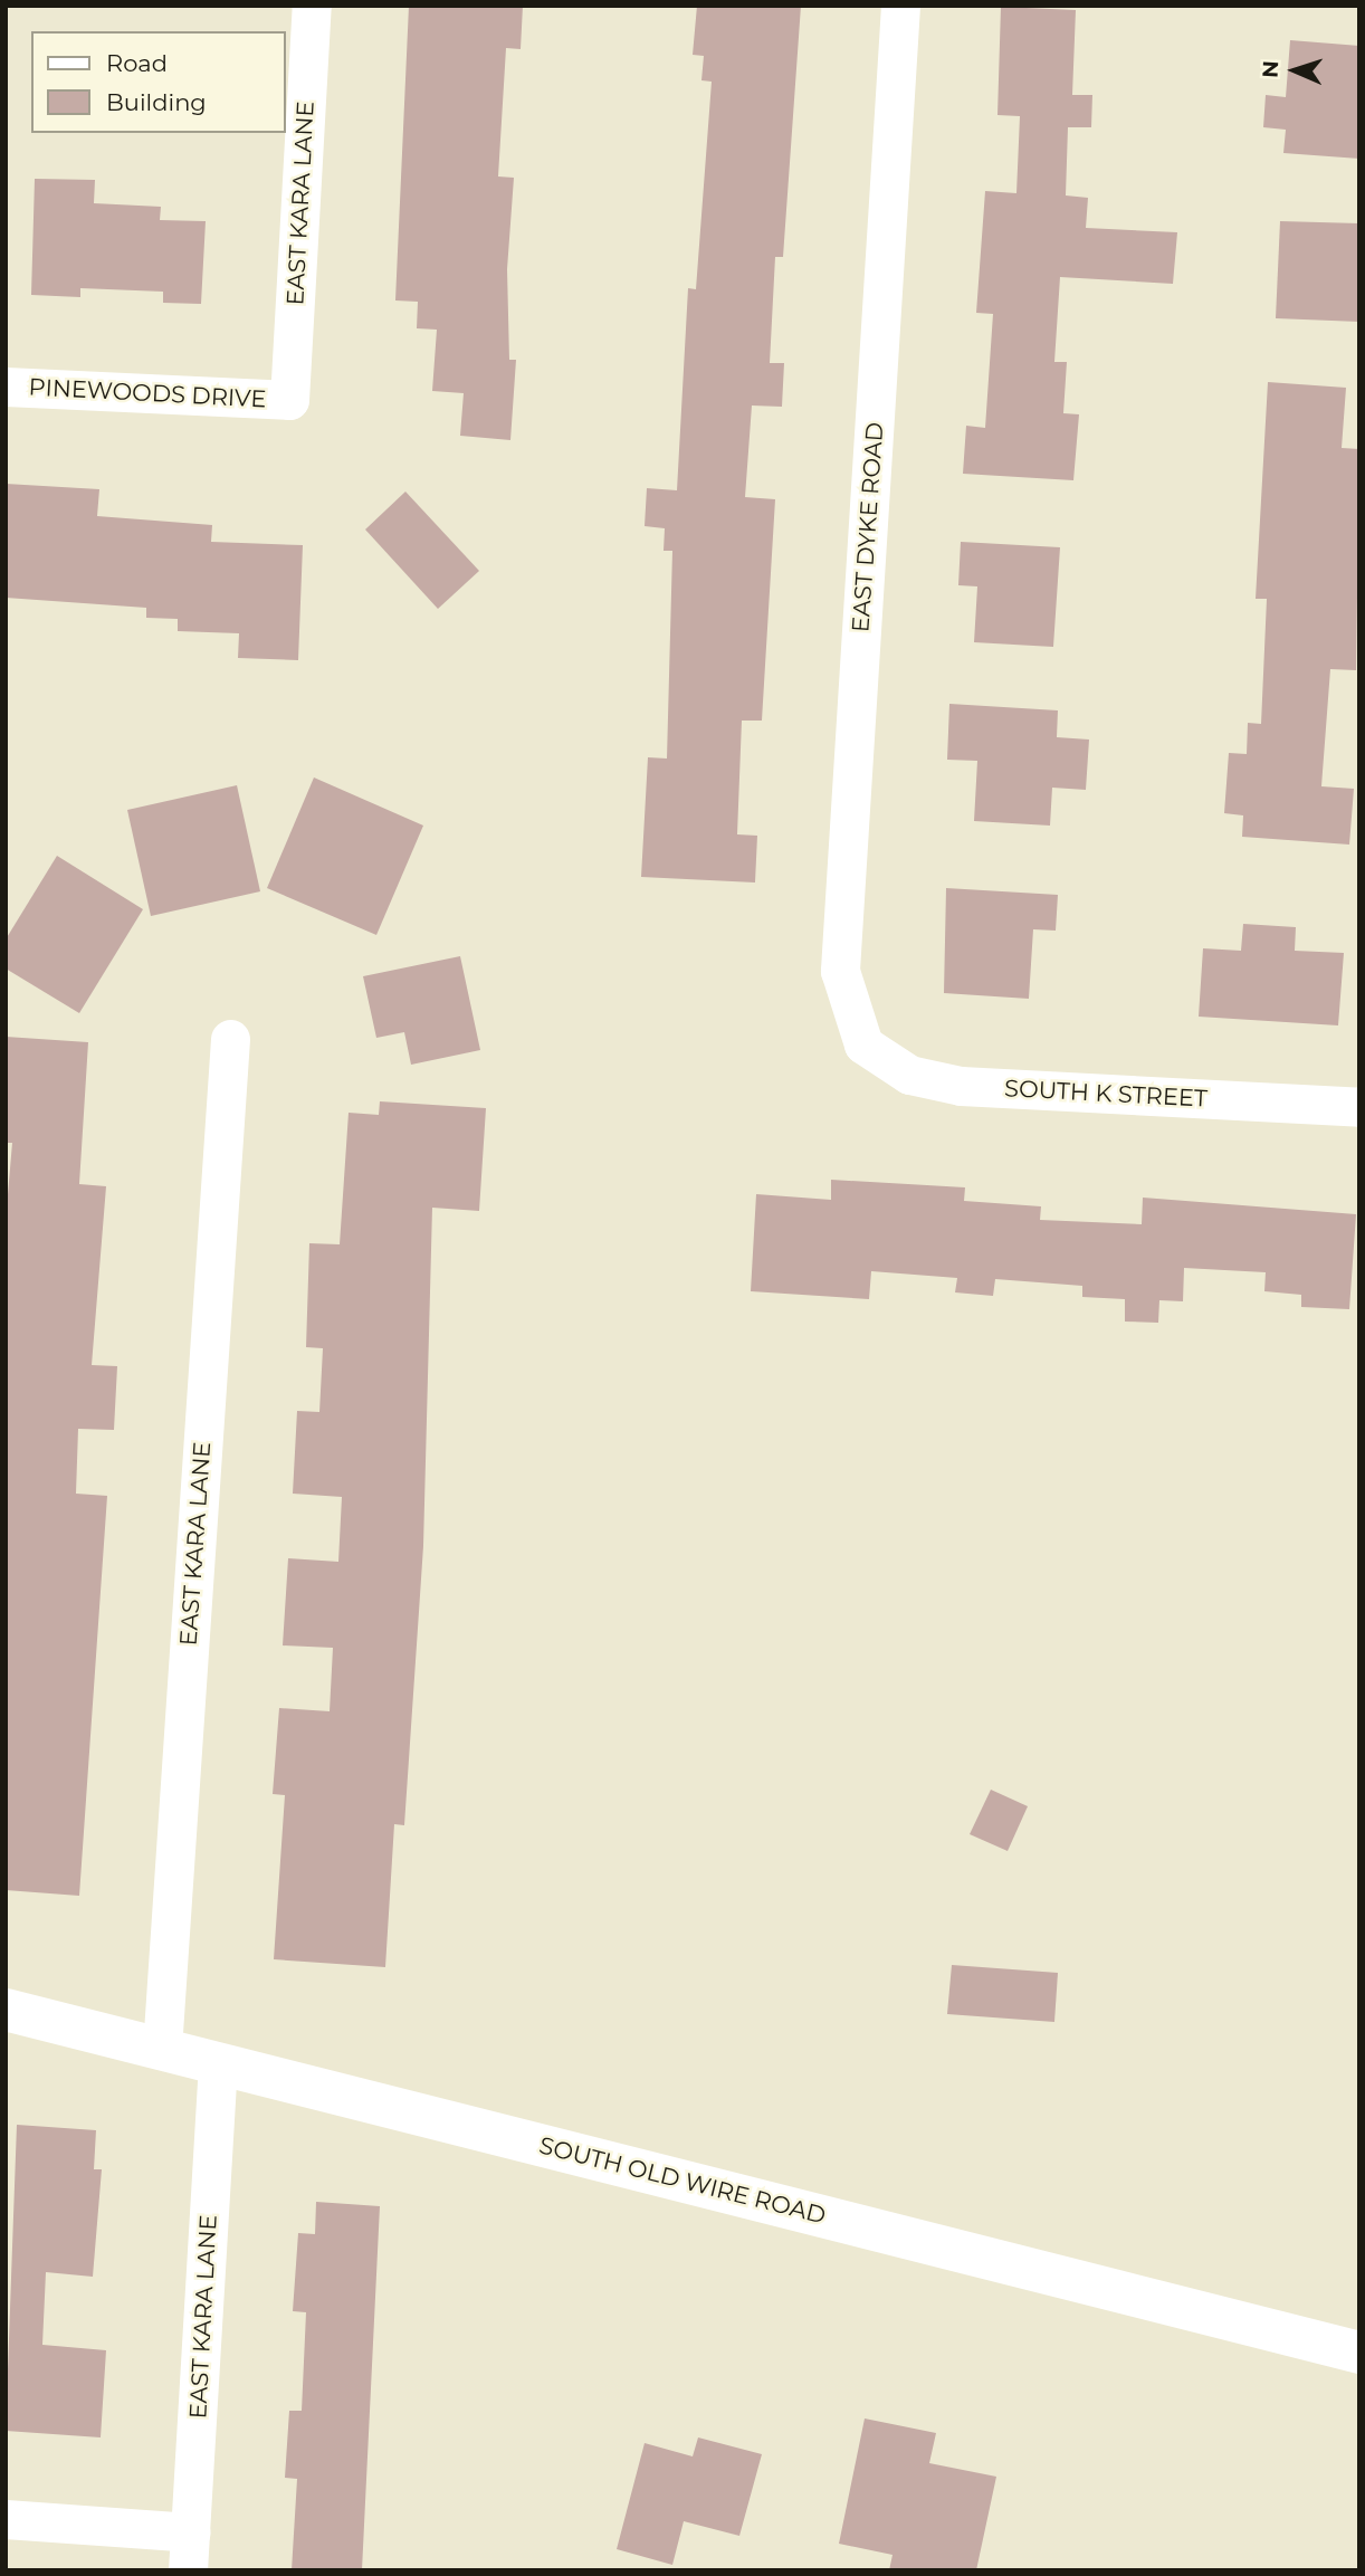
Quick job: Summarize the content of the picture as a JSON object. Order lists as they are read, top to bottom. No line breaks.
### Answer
{"streets":{"street":["EAST KARA LANE","PINEWOODS DRIVE","EAST DYKE ROAD","SOUTH K STREET","SOUTH OLD WIRE ROAD"]},"crossings":[["EAST KARA LANE","PINEWOODS DRIVE"],["EAST KARA LANE","SOUTH OLD WIRE ROAD"],["EAST DYKE ROAD","SOUTH K STREET"]],"legend":["Road","Building"],"north":"left"}
